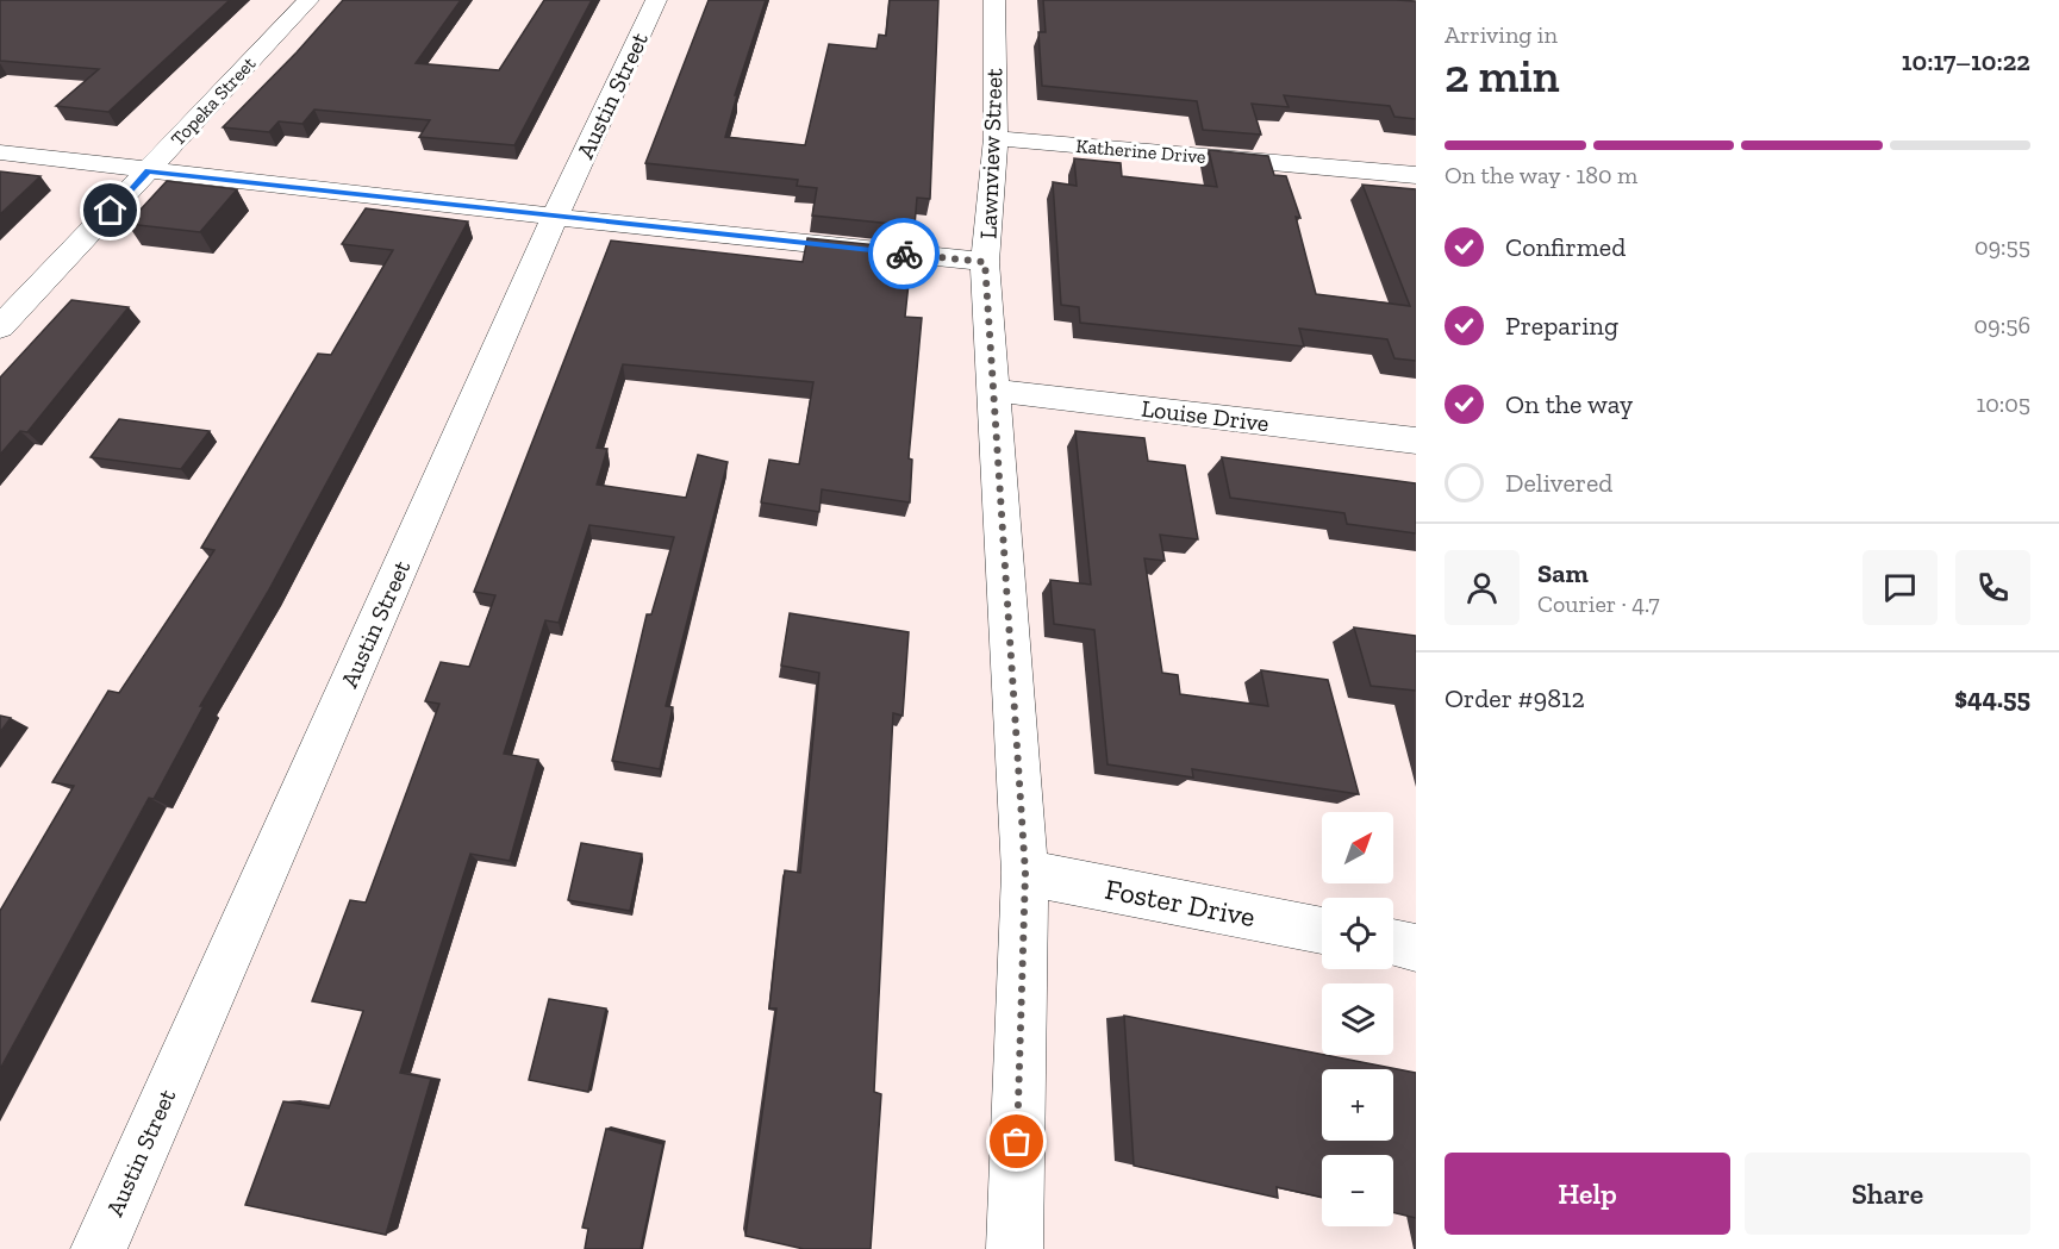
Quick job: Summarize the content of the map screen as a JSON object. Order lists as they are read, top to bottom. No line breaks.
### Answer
{"streets":{"street":["Austin Street","Topeka Street","Katherine Drive","Lawnview Street","Louise Drive","Foster Drive"]},"crossings":[["Katherine Drive","Lawnview Street"],["Lawnview Street","Louise Drive"],["Lawnview Street","Foster Drive"]],"north":"top right","page":{"heading":["2 min","Arriving in","10:17–10:22"],"panel":["Sam","Courier · 4.7","Order #9812","$44.55"],"bar":"On the way · 180 m","list":[["Confirmed","09:55"],["Preparing","09:56"],["On the way","10:05"],"Delivered"],"map_buttons":["+","−"],"buttons":["Help","Share"]}}
